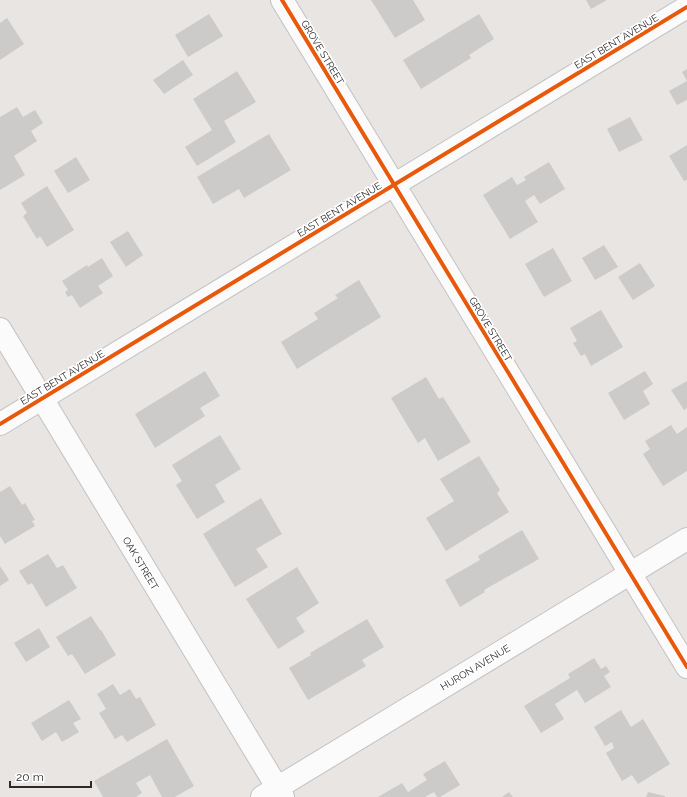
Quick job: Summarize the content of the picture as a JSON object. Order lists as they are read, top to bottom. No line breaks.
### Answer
{"streets":{"street":["EAST BENT AVENUE","GROVE STREET","OAK STREET","HURON AVENUE"]},"crossings":[["EAST BENT AVENUE","GROVE STREET"],["EAST BENT AVENUE","OAK STREET"],["GROVE STREET","HURON AVENUE"],["OAK STREET","HURON AVENUE"]],"scale_bar":"20 m"}
